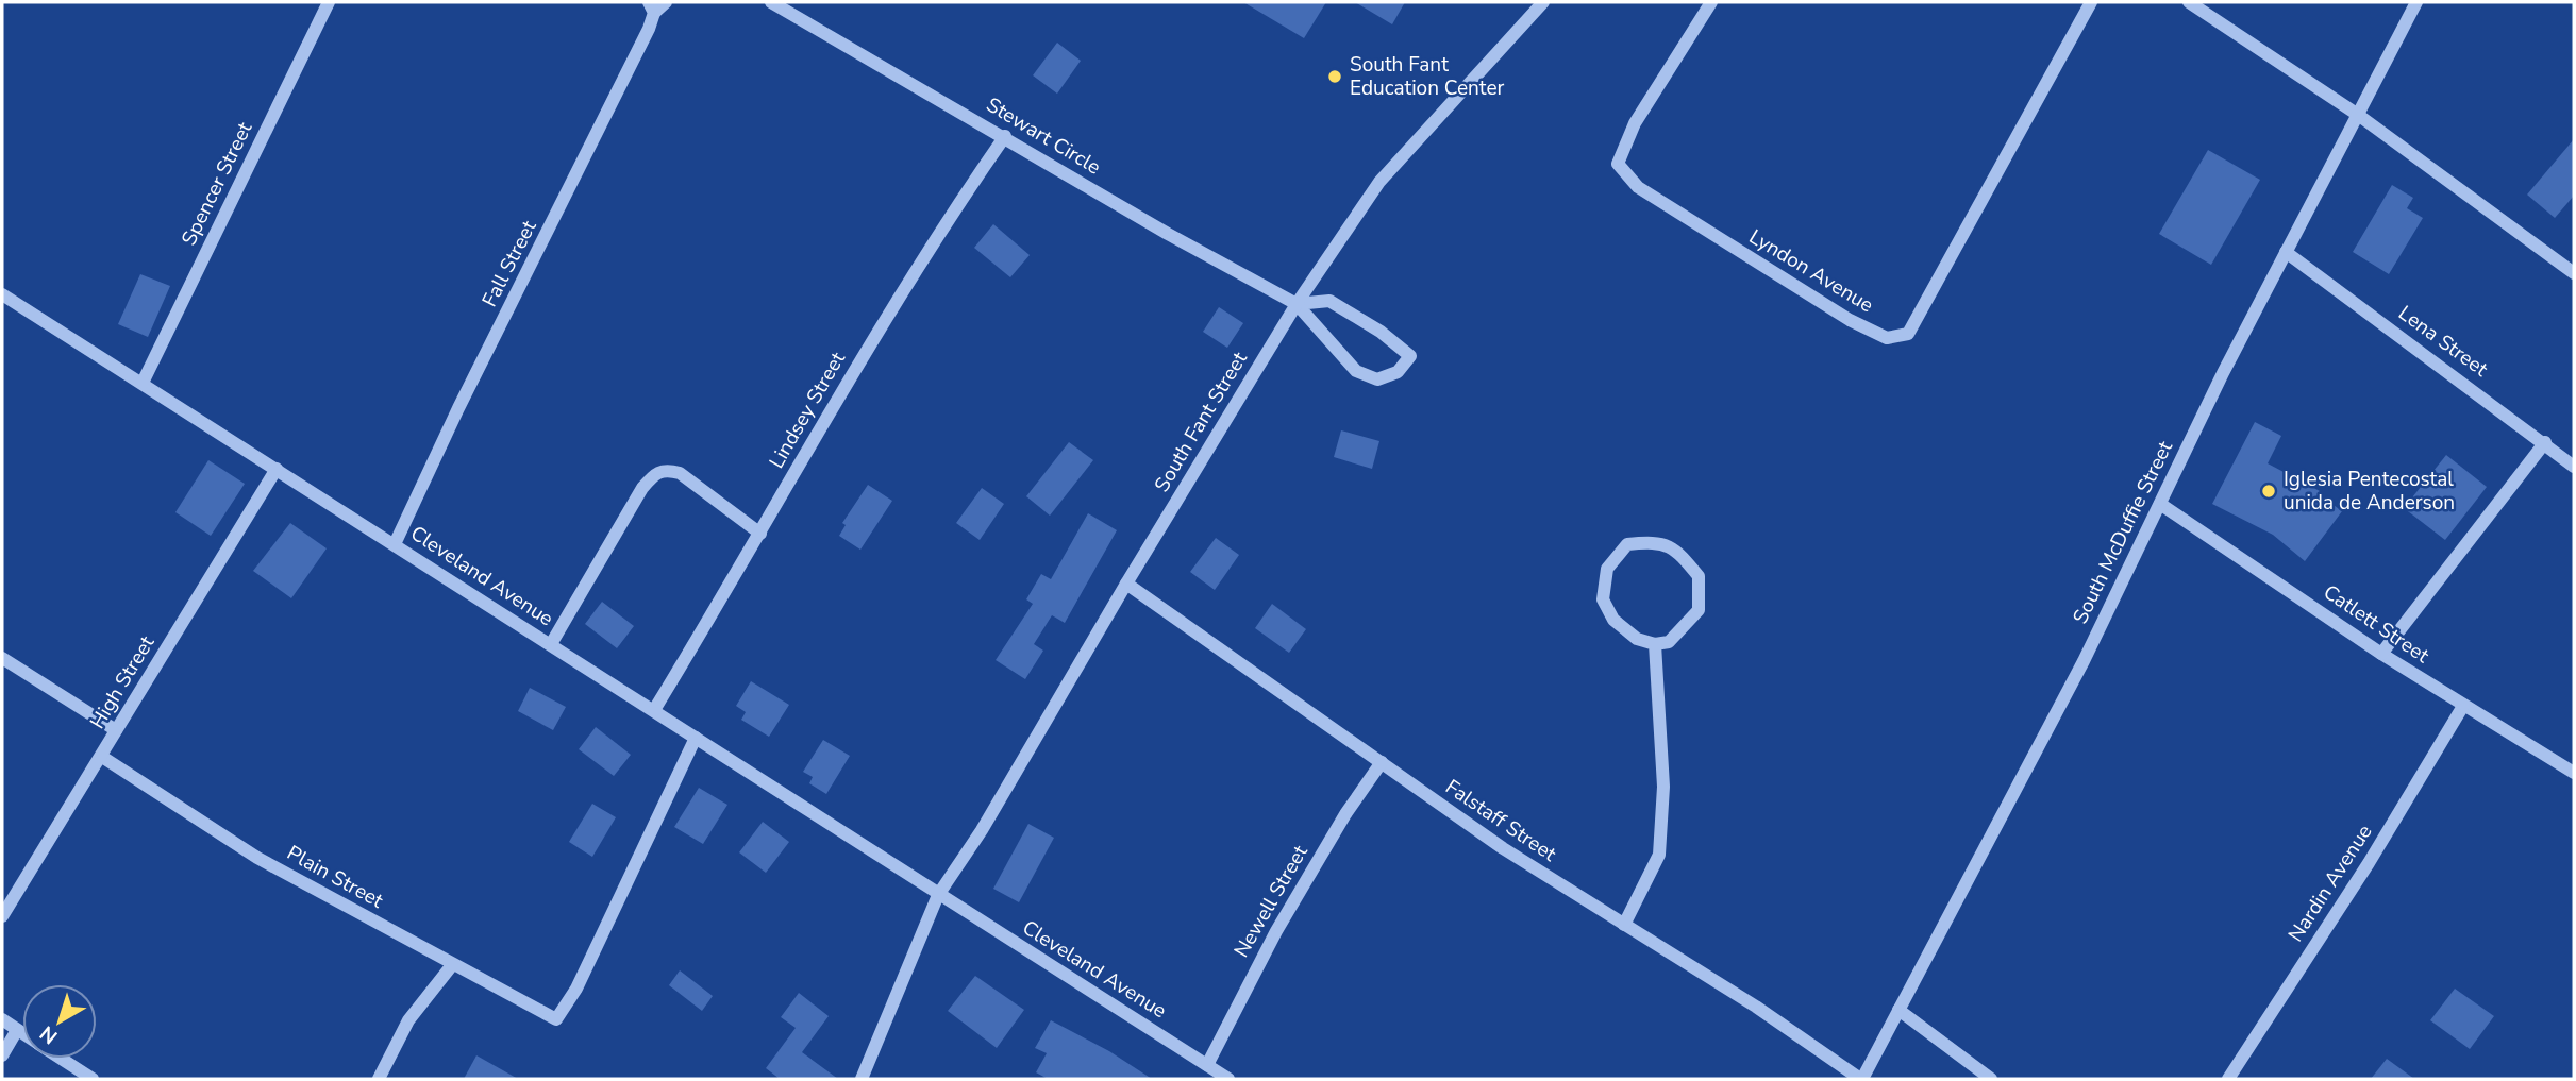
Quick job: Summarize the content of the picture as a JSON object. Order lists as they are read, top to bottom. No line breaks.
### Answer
{"streets":{"street":["Stewart Circle","Spencer Street","Fall Street","Lyndon Avenue","Lena Street","Lindsey Street","South Fant Street","South McDuffie Street","Cleveland Avenue","Catlett Street","High Street","Falstaff Street","Plain Street","Nardin Avenue","Newell Street"]},"crossings":[["Stewart Circle","Lindsey Street"],["Stewart Circle","South Fant Street"],["Spencer Street","Cleveland Avenue"],["Fall Street","Cleveland Avenue"],["Lena Street","South McDuffie Street"],["Lindsey Street","Cleveland Avenue"],["South Fant Street","Cleveland Avenue"],["South Fant Street","Falstaff Street"],["South McDuffie Street","Catlett Street"],["South McDuffie Street","Falstaff Street"],["Cleveland Avenue","High Street"],["Cleveland Avenue","Plain Street"],["Cleveland Avenue","Newell Street"],["Catlett Street","Nardin Avenue"],["High Street","Plain Street"],["Falstaff Street","Newell Street"]],"places":["South Fant Education Center","Iglesia Pentecostal unida de Anderson"],"north":"bottom left"}
